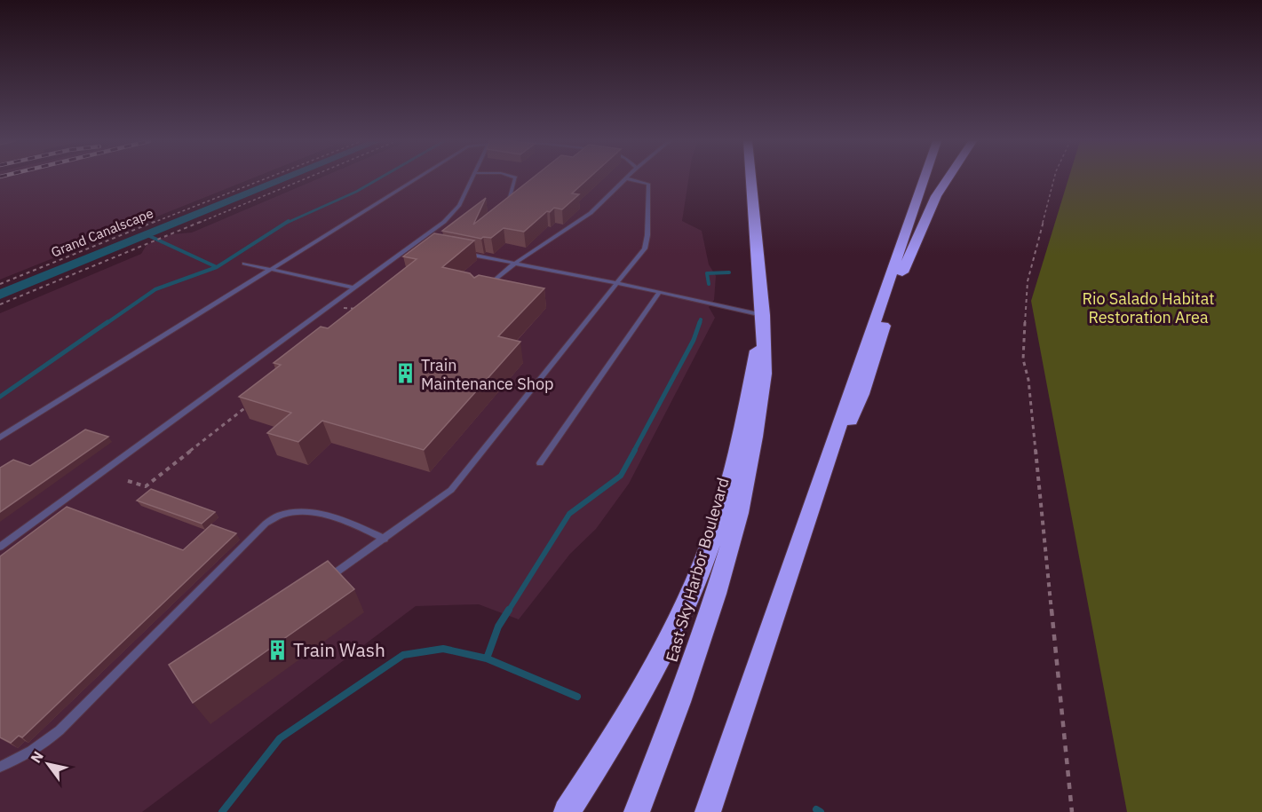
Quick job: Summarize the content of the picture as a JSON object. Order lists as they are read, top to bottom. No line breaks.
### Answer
{"streets":{"highway":["East Sky Harbor Boulevard"],"path":["Grand Canalscape"]},"parks":["Rio Salado Habitat Restoration Area"],"places":{"building":["Train Maintenance Shop","Train Wash"]},"north":"top left"}
